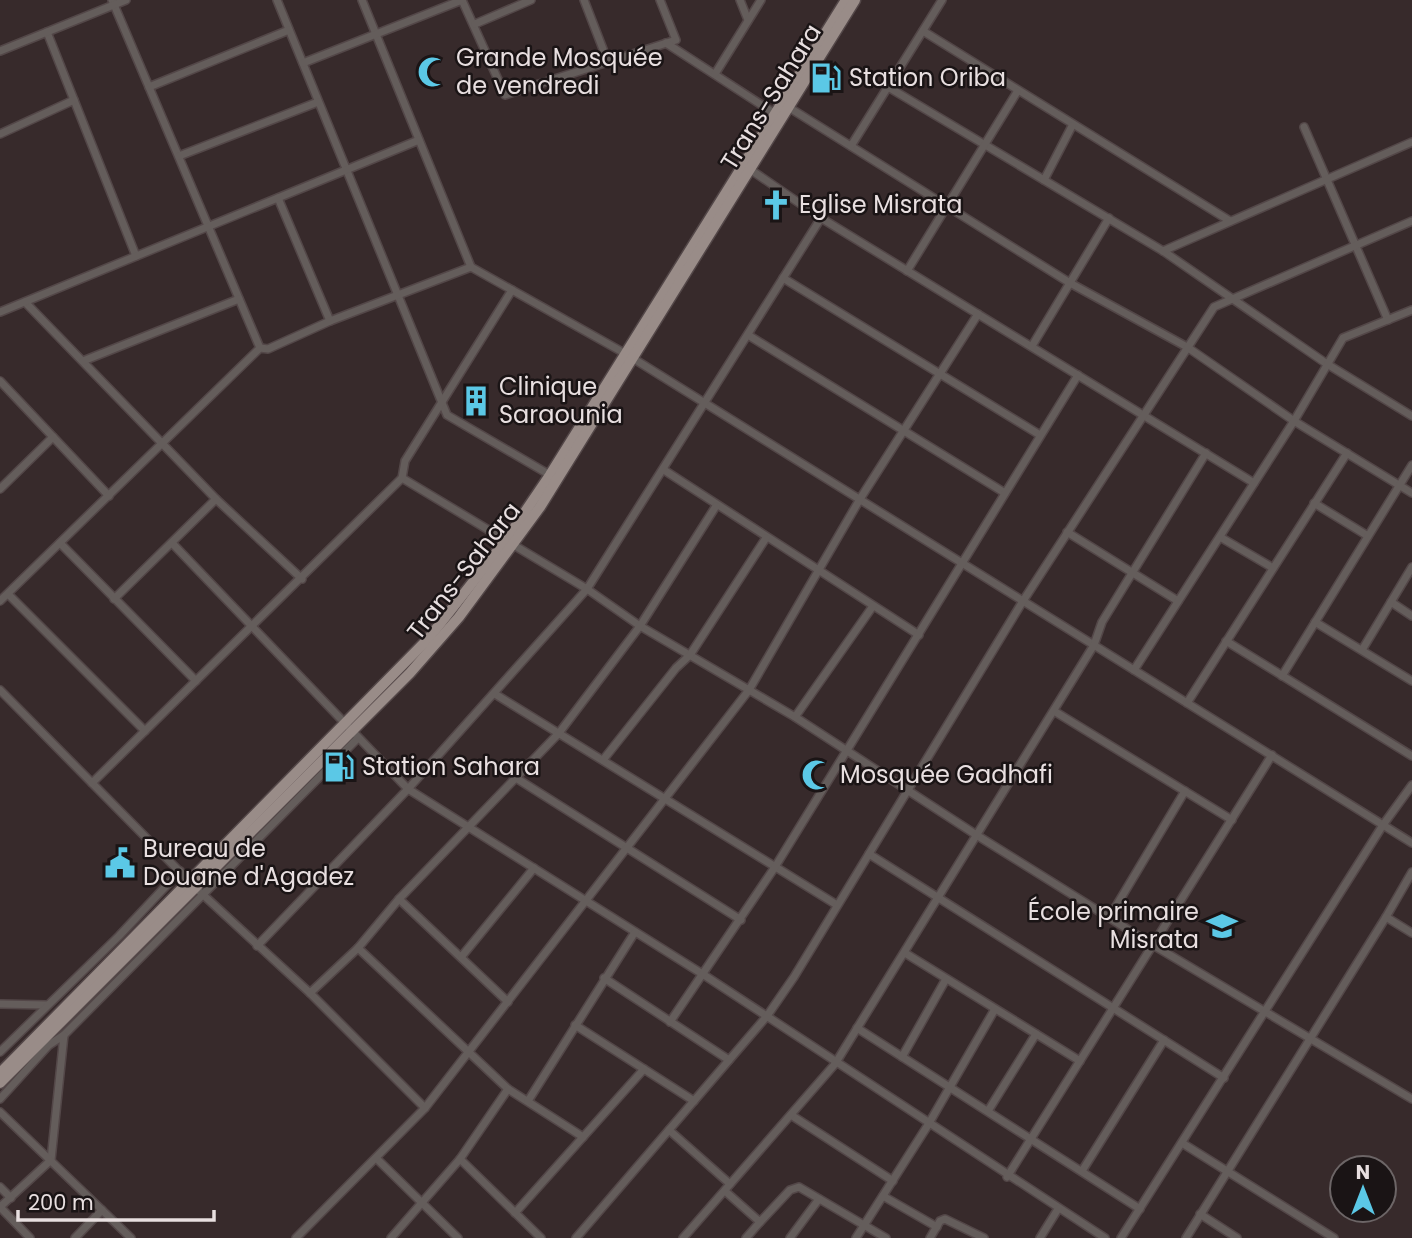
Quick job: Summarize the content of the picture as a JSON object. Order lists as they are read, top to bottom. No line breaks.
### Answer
{"streets":{"main road":["Trans-Sahara"]},"places":{"mosque":["Grande Mosquée de vendredi","Mosquée Gadhafi"],"fuel station":["Station Oriba","Station Sahara"],"church":["Eglise Misrata"],"building":["Clinique Saraounia"],"public building":["Bureau de Douane d'Agadez"],"school or university":["École primaire Misrata"]},"scale_bar":"200 m","north":"top"}
